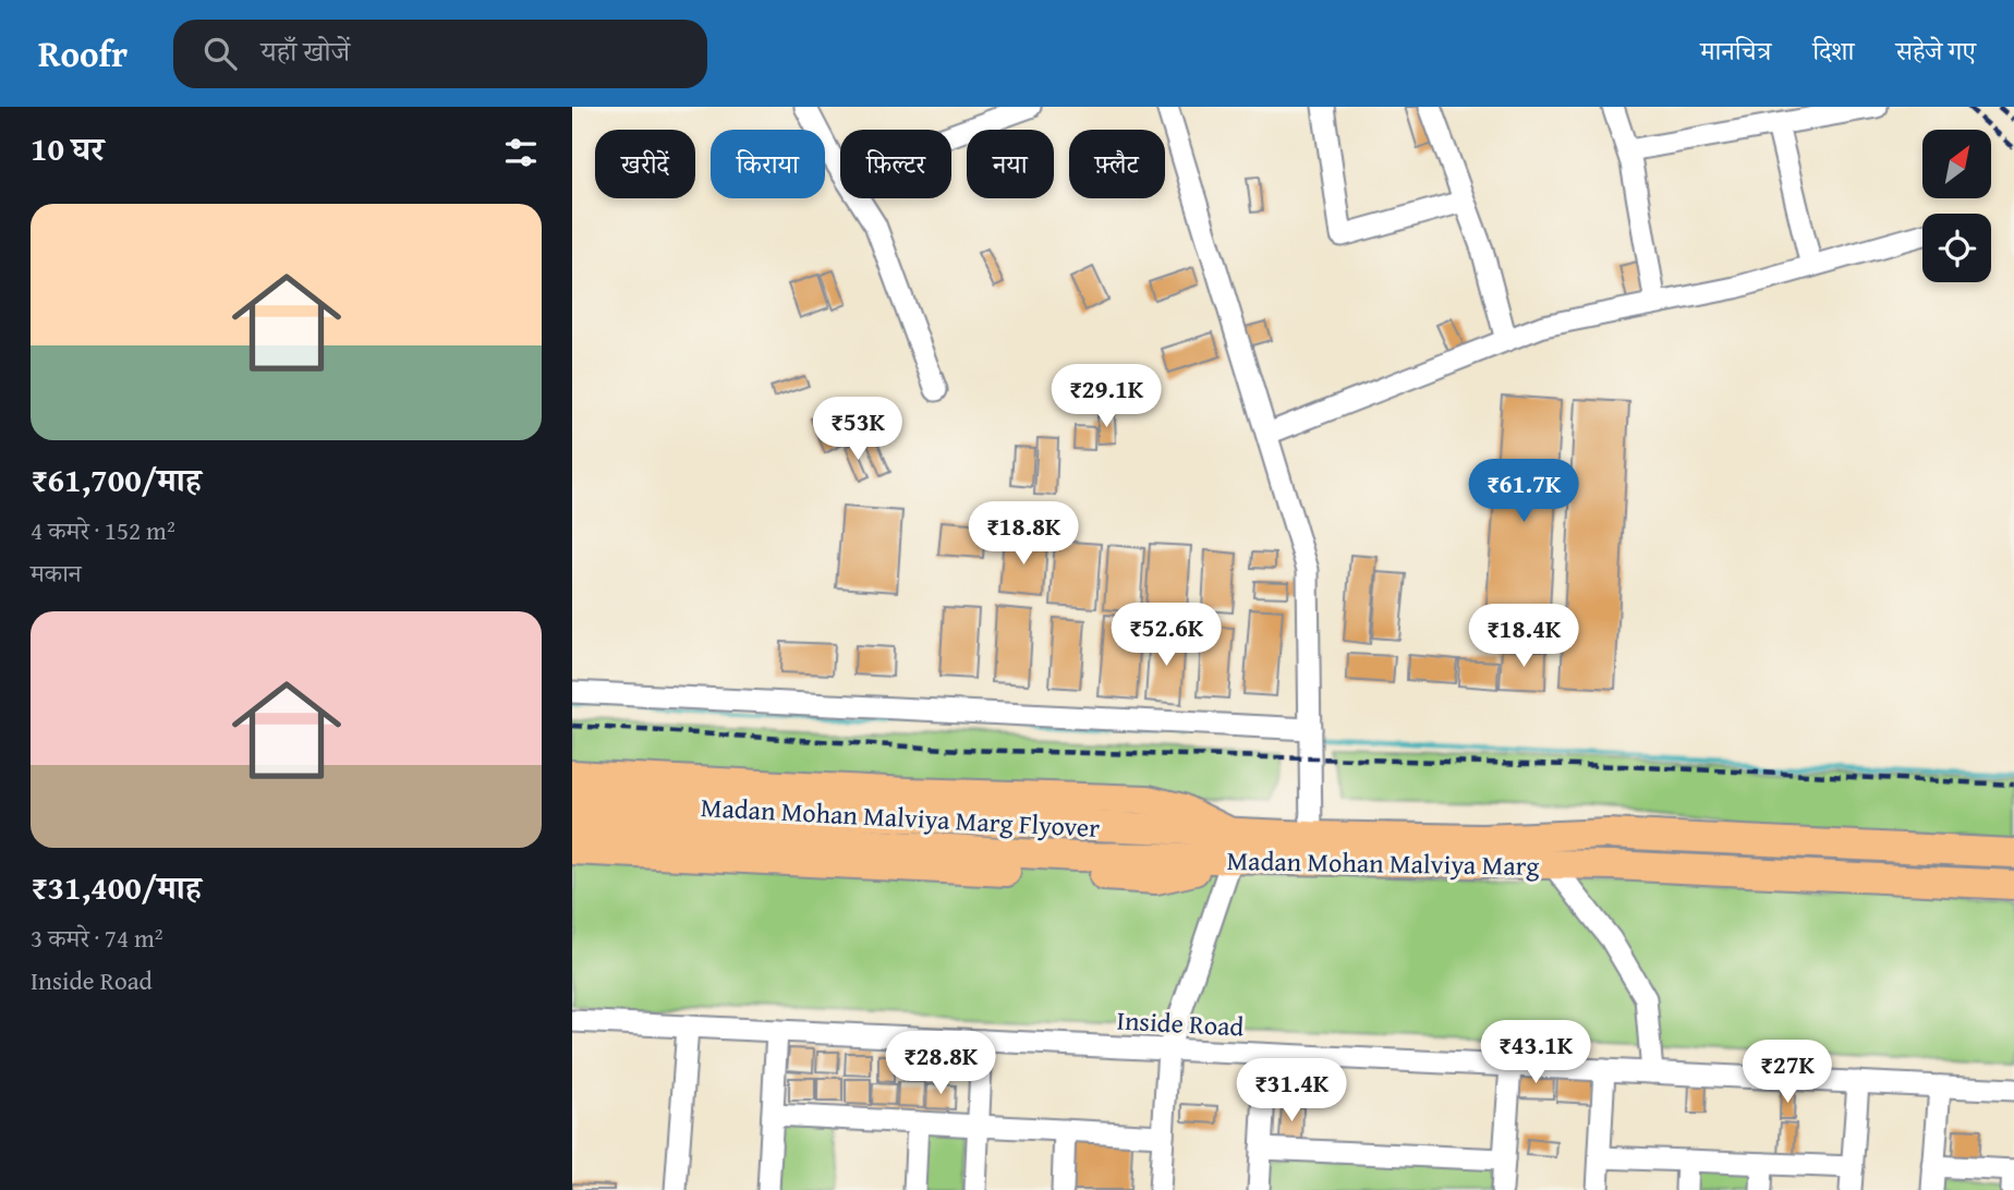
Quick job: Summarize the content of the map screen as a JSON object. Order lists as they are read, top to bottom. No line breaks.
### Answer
{"streets":{"main road":["Madan Mohan Malviya Marg Flyover","Madan Mohan Malviya Marg"],"street":["Inside Road"]},"crossings":[["Madan Mohan Malviya Marg Flyover","Madan Mohan Malviya Marg"]],"north":"top right","page":{"header":"Roofr","search":"यहाँ खोजें","nav":["मानचित्र","दिशा","सहेजे गए"],"heading":"10 घर","chip":["खरीदें","किराया","फ़िल्टर","नया","फ़्लैट"],"list":[{"name":"₹61,700/माह","note":"4 कमरे · 152 m² · मकान"},{"name":"₹31,400/माह","note":"3 कमरे · 74 m² · Inside Road"}],"price":["₹29.1K","₹53K","₹61.7K","₹18.8K","₹52.6K","₹18.4K","₹43.1K","₹28.8K","₹27K","₹31.4K"]}}
